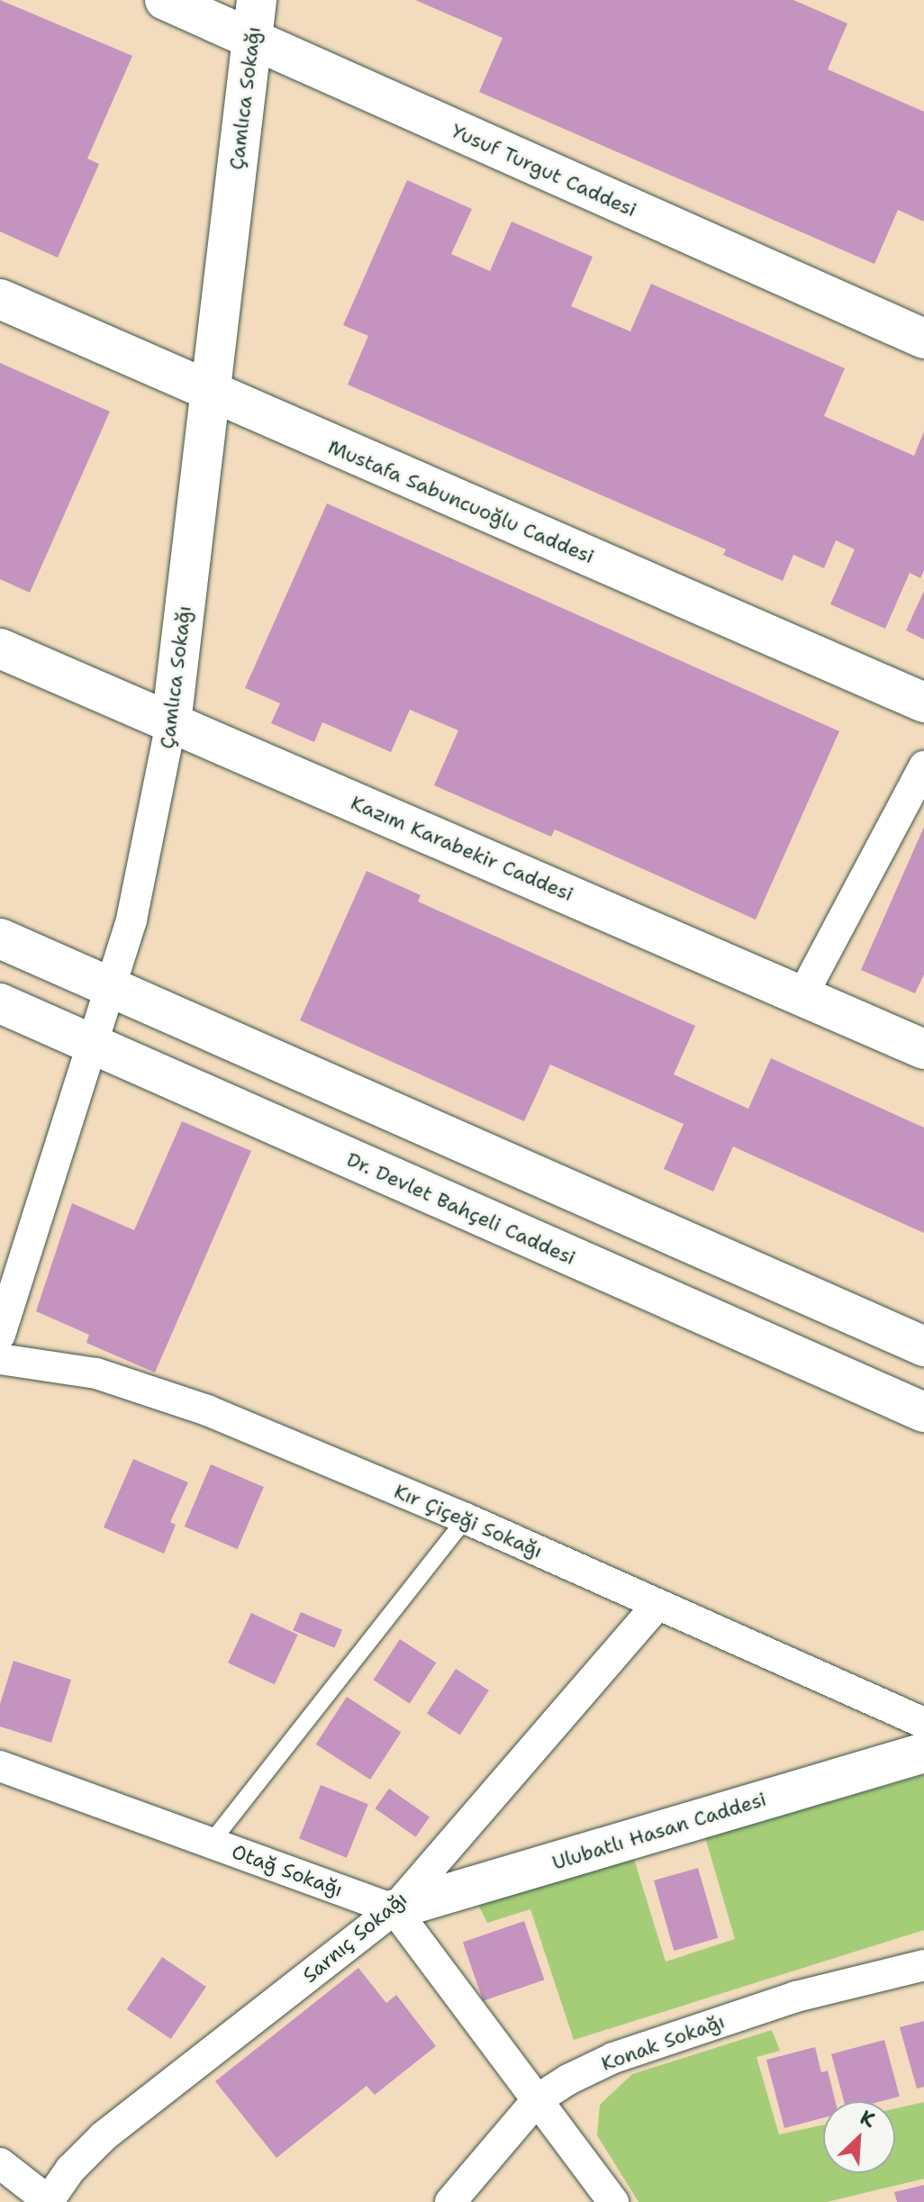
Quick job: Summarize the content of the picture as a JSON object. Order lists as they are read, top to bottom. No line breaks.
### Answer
{"streets":{"street":["Çamlıca Sokağı","Yusuf Turgut Caddesi","Mustafa Sabuncuoğlu Caddesi","Kazım Karabekir Caddesi","Dr. Devlet Bahçeli Caddesi","Kır Çiçeği Sokağı","Ulubatlı Hasan Caddesi","Otağ Sokağı","Sarnıç Sokağı","Konak Sokağı"]},"crossings":[["Çamlıca Sokağı","Yusuf Turgut Caddesi"],["Çamlıca Sokağı","Mustafa Sabuncuoğlu Caddesi"],["Çamlıca Sokağı","Kazım Karabekir Caddesi"],["Çamlıca Sokağı","Dr. Devlet Bahçeli Caddesi"],["Kır Çiçeği Sokağı","Sarnıç Sokağı"],["Ulubatlı Hasan Caddesi","Otağ Sokağı"],["Ulubatlı Hasan Caddesi","Sarnıç Sokağı"],["Otağ Sokağı","Sarnıç Sokağı"]],"north":"top right"}
